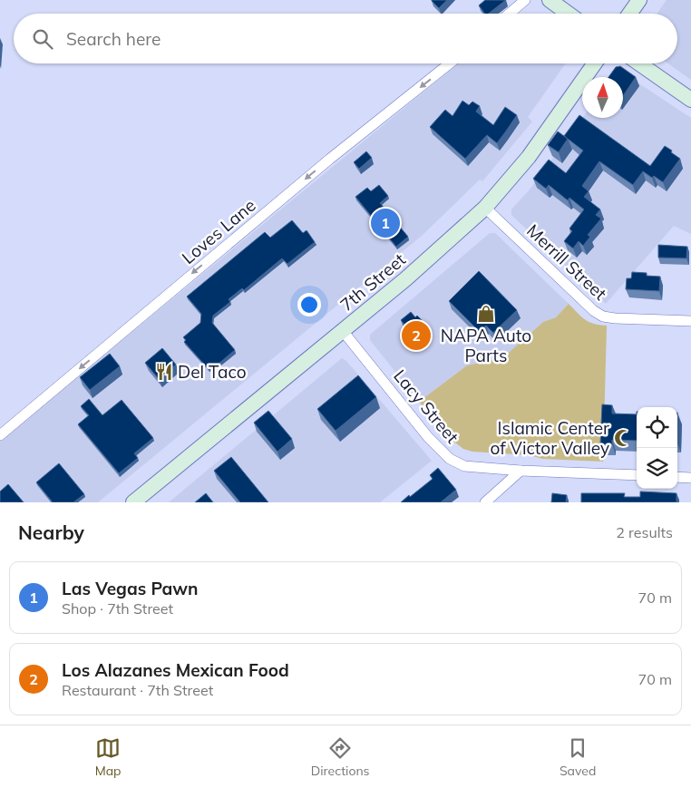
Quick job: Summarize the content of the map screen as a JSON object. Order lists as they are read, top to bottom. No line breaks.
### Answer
{"streets":{"main road":["7th Street"],"street":["Loves Lane","Merrill Street","Lacy Street"]},"crossings":[["Merrill Street","7th Street"],["7th Street","Lacy Street"]],"one_way":["Loves Lane"],"places":{"shop":["NAPA Auto Parts"],"restaurant":["Del Taco"],"mosque":["Islamic Center of Victor Valley"]},"north":"top","page":{"search":"Search here","pins":["1","2"],"heading":["Nearby","2 results"],"list":[{"mark":"1","name":"Las Vegas Pawn","note":"Shop · 7th Street","value":"70 m"},{"mark":"2","name":"Los Alazanes Mexican Food","note":"Restaurant · 7th Street","value":"70 m"}],"nav":["Map","Directions","Saved"]}}
